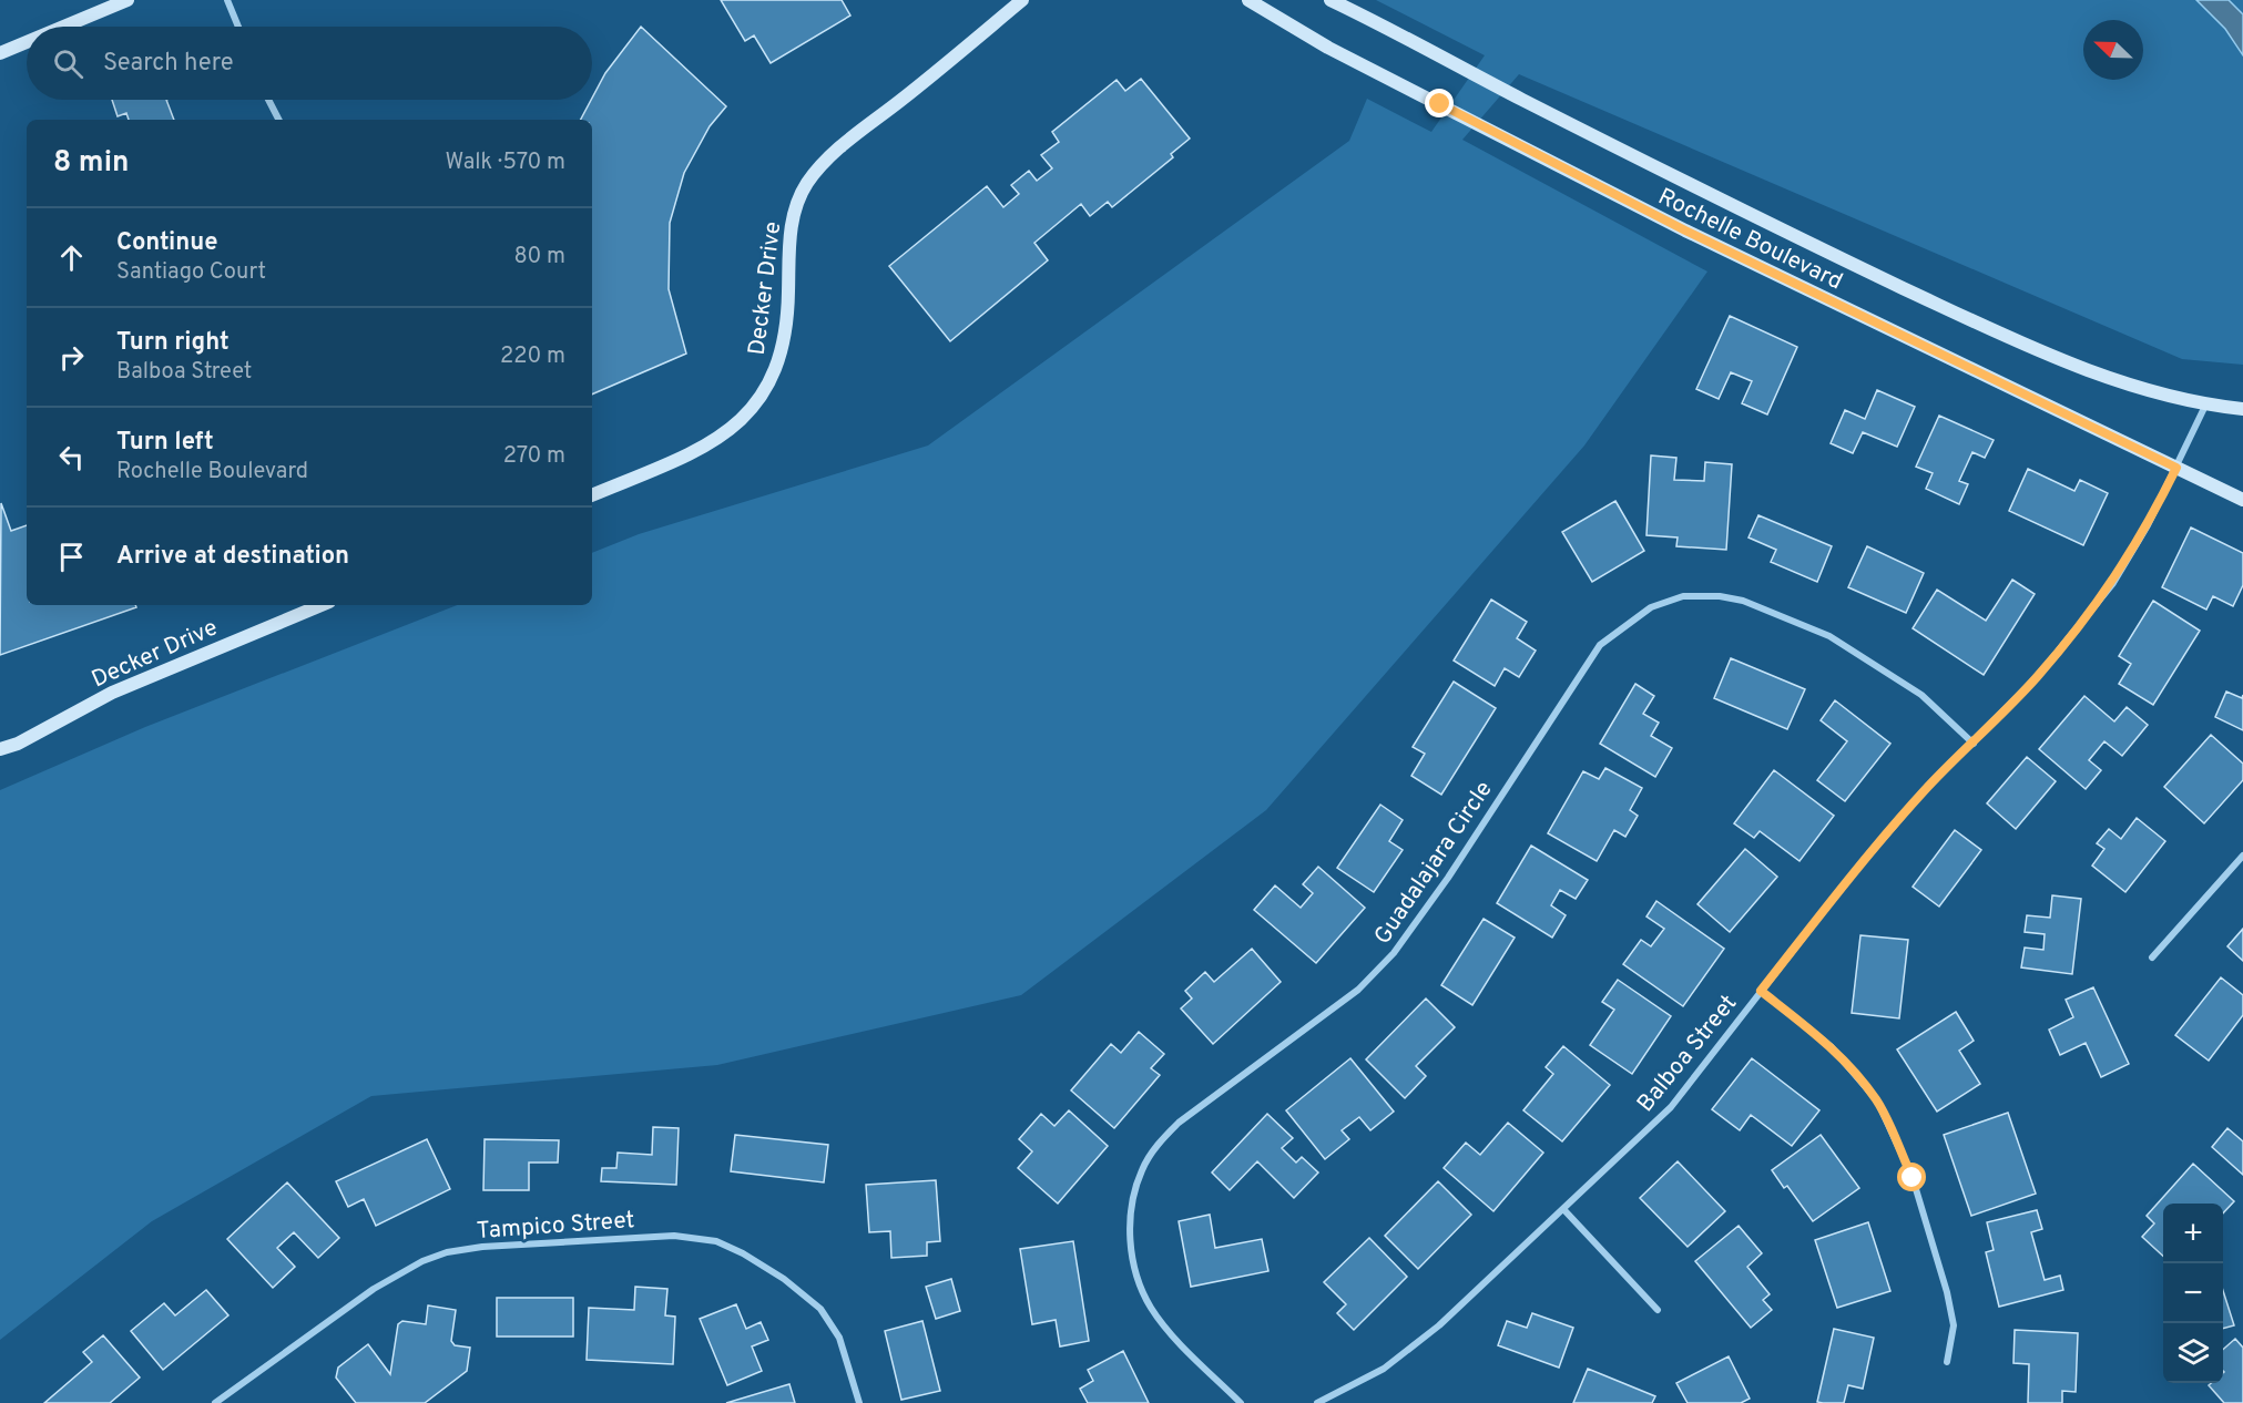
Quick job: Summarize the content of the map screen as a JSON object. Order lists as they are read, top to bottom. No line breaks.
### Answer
{"streets":{"main road":["Rochelle Boulevard","Decker Drive"],"street":["Guadalajara Circle","Balboa Street","Tampico Street"]},"crossings":[["Rochelle Boulevard","Balboa Street"],["Guadalajara Circle","Balboa Street"]],"north":"top left","page":{"search":"Search here","heading":["8 min","Walk · 570 m"],"list":[["Continue","Santiago Court","80 m"],["Turn right","Balboa Street","220 m"],["Turn left","Rochelle Boulevard","270 m"],"Arrive at destination"],"map_buttons":["+","−"]}}
